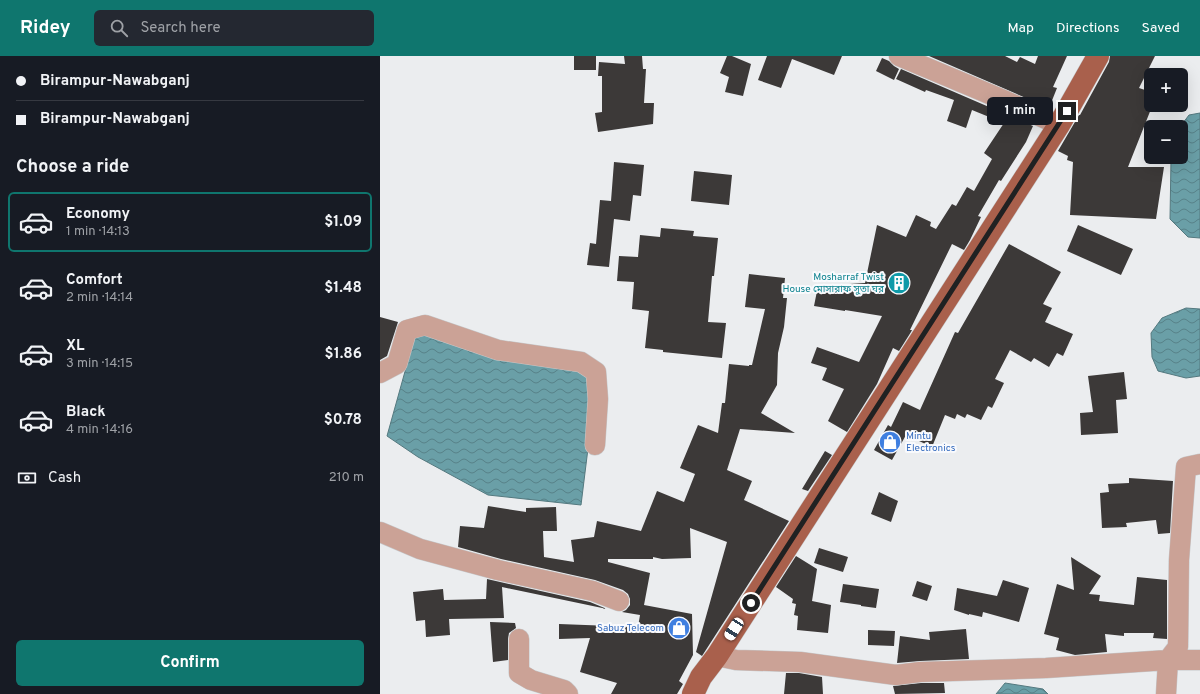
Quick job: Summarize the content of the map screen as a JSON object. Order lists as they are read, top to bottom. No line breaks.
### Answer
{"places":{"building":["Mosharraf Twist House মোসারাফ সুতা ঘর"],"shop":["Mintu Electronics","Sabuz Telecom"]},"page":{"header":"Ridey","search":"Search here","nav":["Map","Directions","Saved"],"banner":["Birampur-Nawabganj","Birampur-Nawabganj"],"map_buttons":["+","−"],"bubble":"1 min","heading":"Choose a ride","list":[{"name":"Economy","note":"1 min · 14:13","value":"$1.09"},{"name":"Comfort","note":"2 min · 14:14","value":"$1.48"},{"name":"XL","note":"3 min · 14:15","value":"$1.86"},{"name":"Black","note":"4 min · 14:16","value":"$0.78"}],"pay":["Cash","210 m"],"buttons":"Confirm"}}
